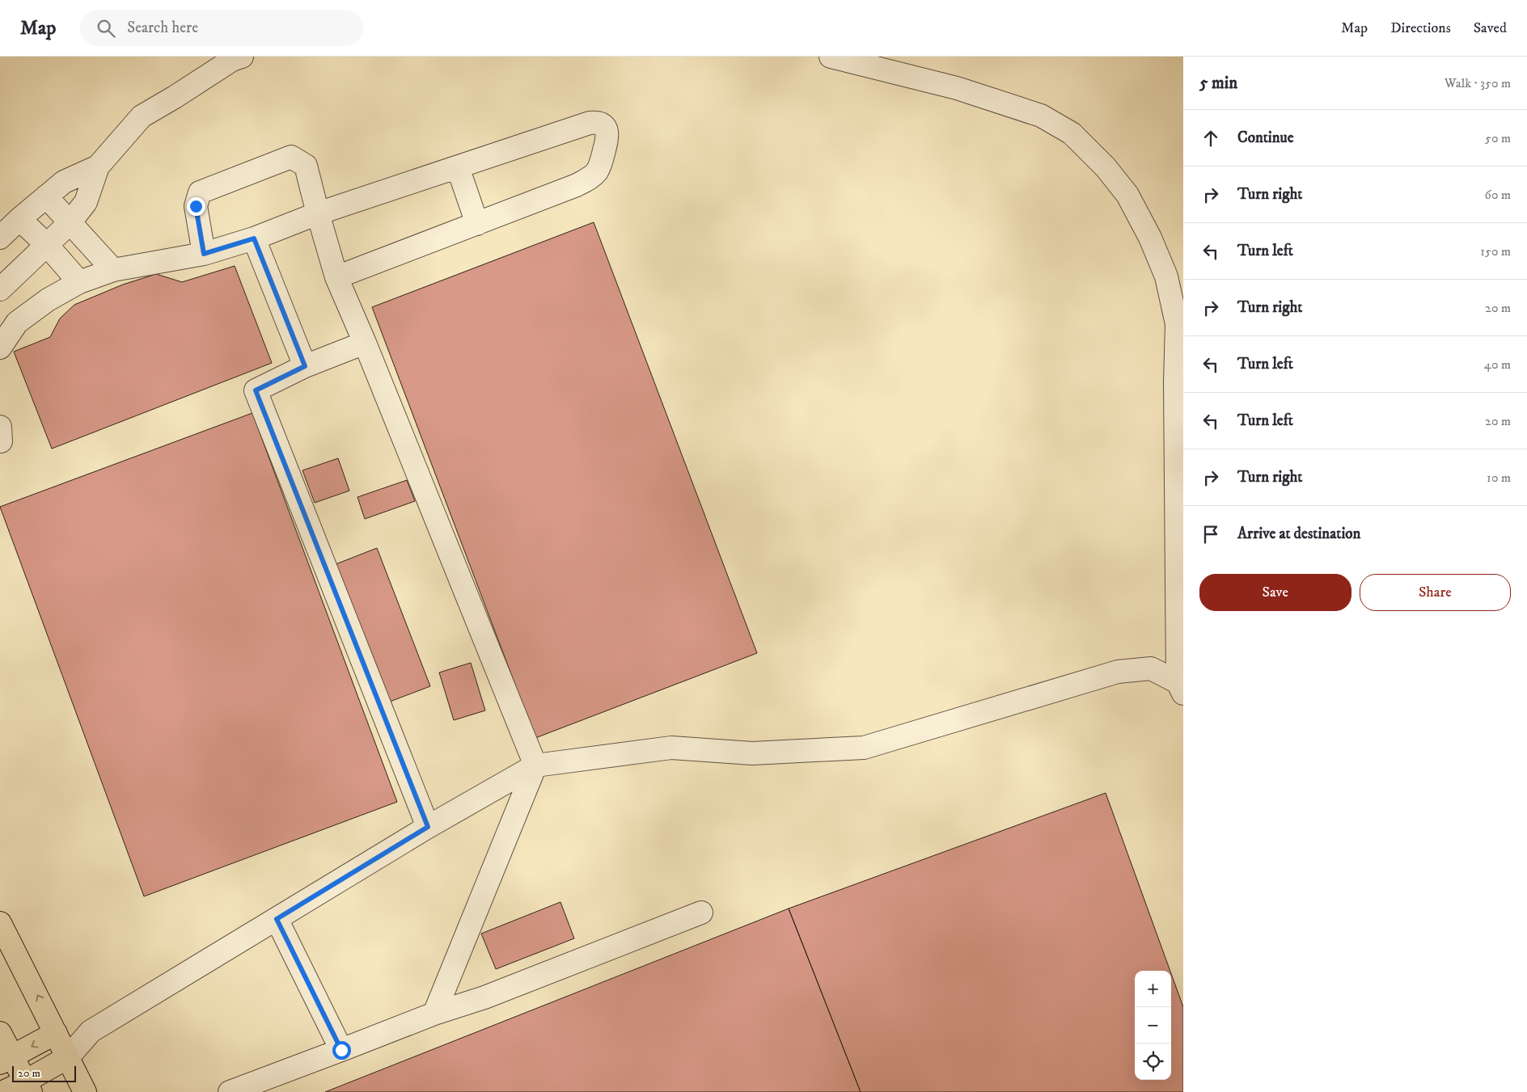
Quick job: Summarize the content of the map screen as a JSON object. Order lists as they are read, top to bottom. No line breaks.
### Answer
{"scale_bar":"20 m","page":{"header":"Map","search":"Search here","nav":["Map","Directions","Saved"],"heading":["5 min","Walk · 350 m"],"list":[["Continue","50 m"],["Turn right","60 m"],["Turn left","150 m"],["Turn right","20 m"],["Turn left","40 m"],["Turn left","20 m"],["Turn right","10 m"],"Arrive at destination"],"buttons":["Save","Share"],"map_buttons":["+","−"],"scale":"20 m"}}
